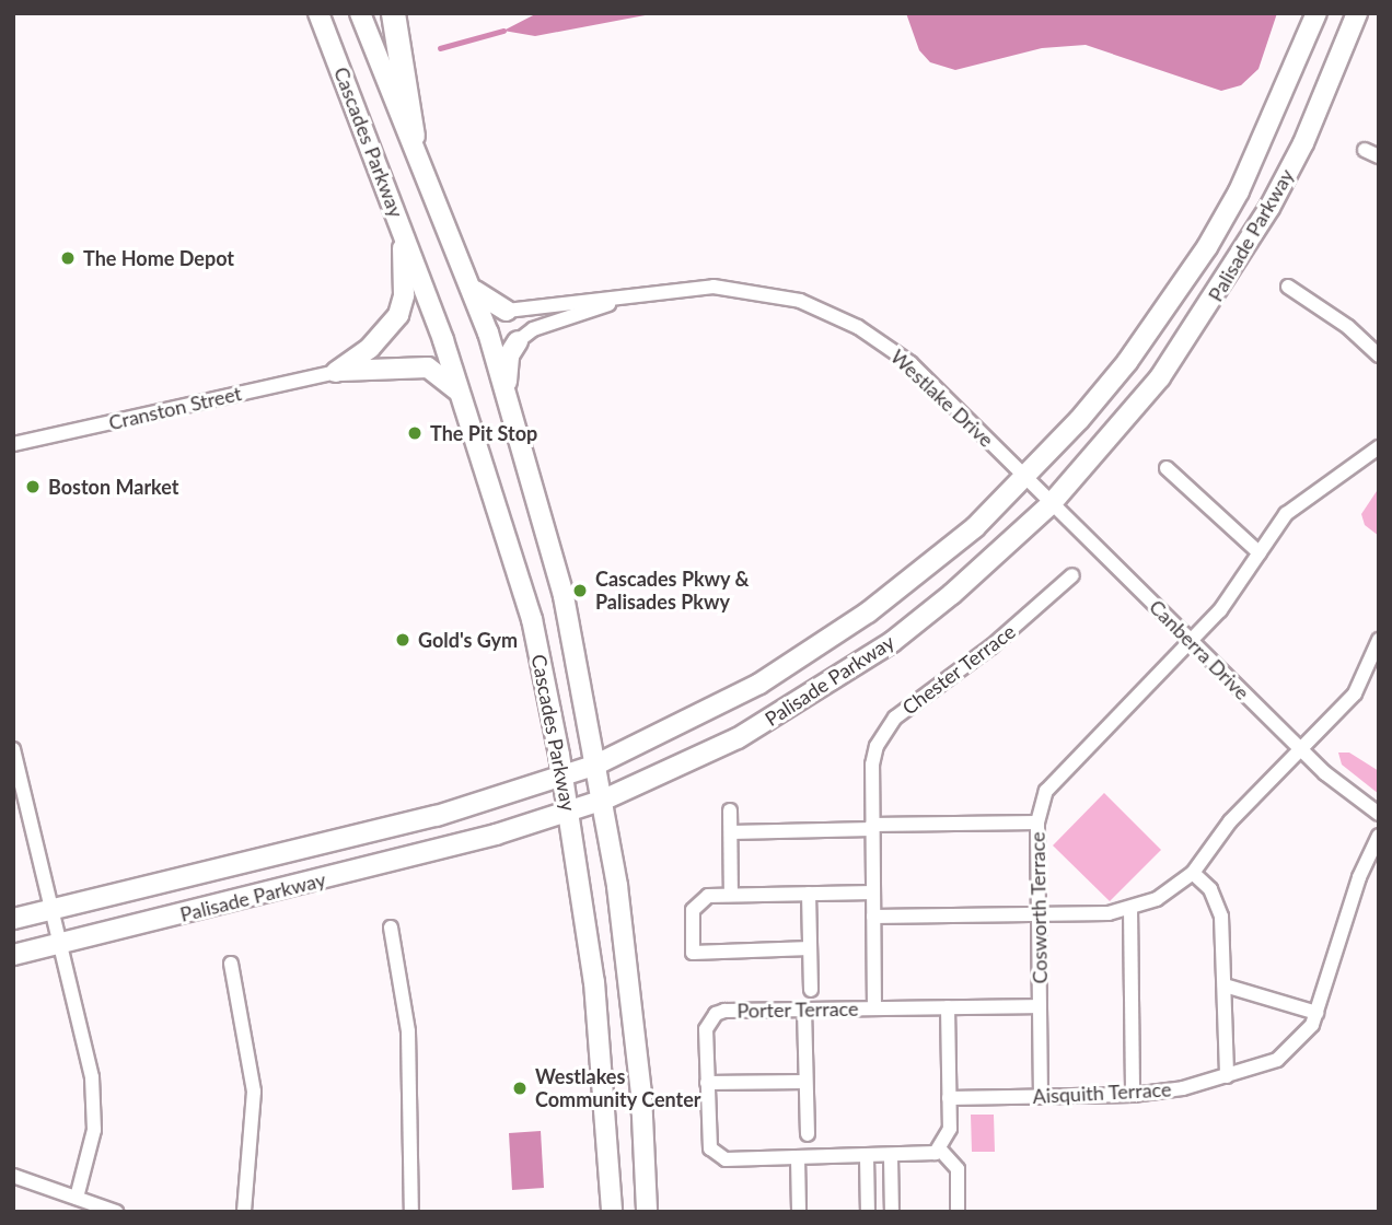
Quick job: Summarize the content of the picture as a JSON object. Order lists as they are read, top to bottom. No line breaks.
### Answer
{"streets":{"main road":["Cascades Parkway","Palisade Parkway"],"street":["Westlake Drive","Cranston Street","Canberra Drive","Chester Terrace","Cosworth Terrace","Porter Terrace","Aisquith Terrace"]},"crossings":[["Cascades Parkway","Palisade Parkway"],["Palisade Parkway","Westlake Drive"],["Palisade Parkway","Canberra Drive"],["Westlake Drive","Canberra Drive"],["Canberra Drive","Cosworth Terrace"],["Chester Terrace","Porter Terrace"],["Cosworth Terrace","Porter Terrace"],["Cosworth Terrace","Aisquith Terrace"]],"places":["The Home Depot","The Pit Stop","Boston Market","Cascades Pkwy & Palisades Pkwy","Gold's Gym","Westlakes Community Center"]}
